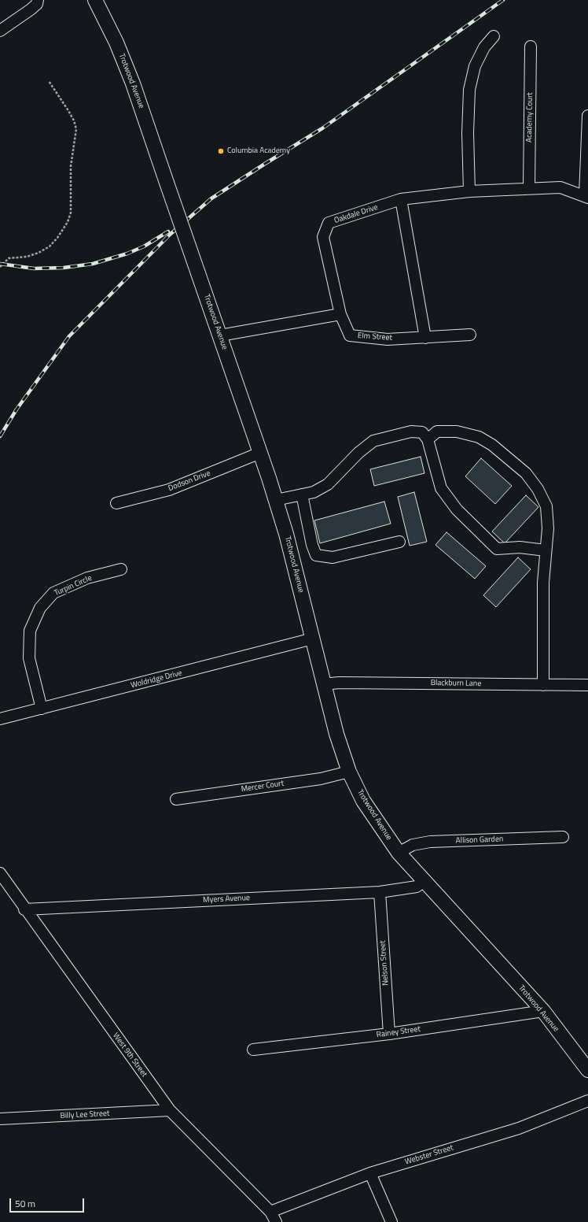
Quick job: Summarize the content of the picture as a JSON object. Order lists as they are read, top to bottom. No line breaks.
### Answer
{"streets":{"main road":["Trotwood Avenue"],"street":["Academy Court","Oakdale Drive","Elm Street","Dodson Drive","Turpin Circle","Woldridge Drive","Blackburn Lane","Mercer Court","Allison Garden","Myers Avenue","Nelson Street","Rainey Street","West 9th Street","Billy Lee Street","Webster Street"]},"crossings":[["Trotwood Avenue","Dodson Drive"],["Trotwood Avenue","Woldridge Drive"],["Trotwood Avenue","Blackburn Lane"],["Trotwood Avenue","Mercer Court"],["Trotwood Avenue","Allison Garden"],["Trotwood Avenue","Myers Avenue"],["Trotwood Avenue","Rainey Street"],["Academy Court","Oakdale Drive"],["Oakdale Drive","Elm Street"],["Turpin Circle","Woldridge Drive"],["Myers Avenue","Nelson Street"],["Myers Avenue","West 9th Street"],["Nelson Street","Rainey Street"],["West 9th Street","Billy Lee Street"],["West 9th Street","Webster Street"]],"places":["Columbia Academy"],"scale_bar":"50 m"}
